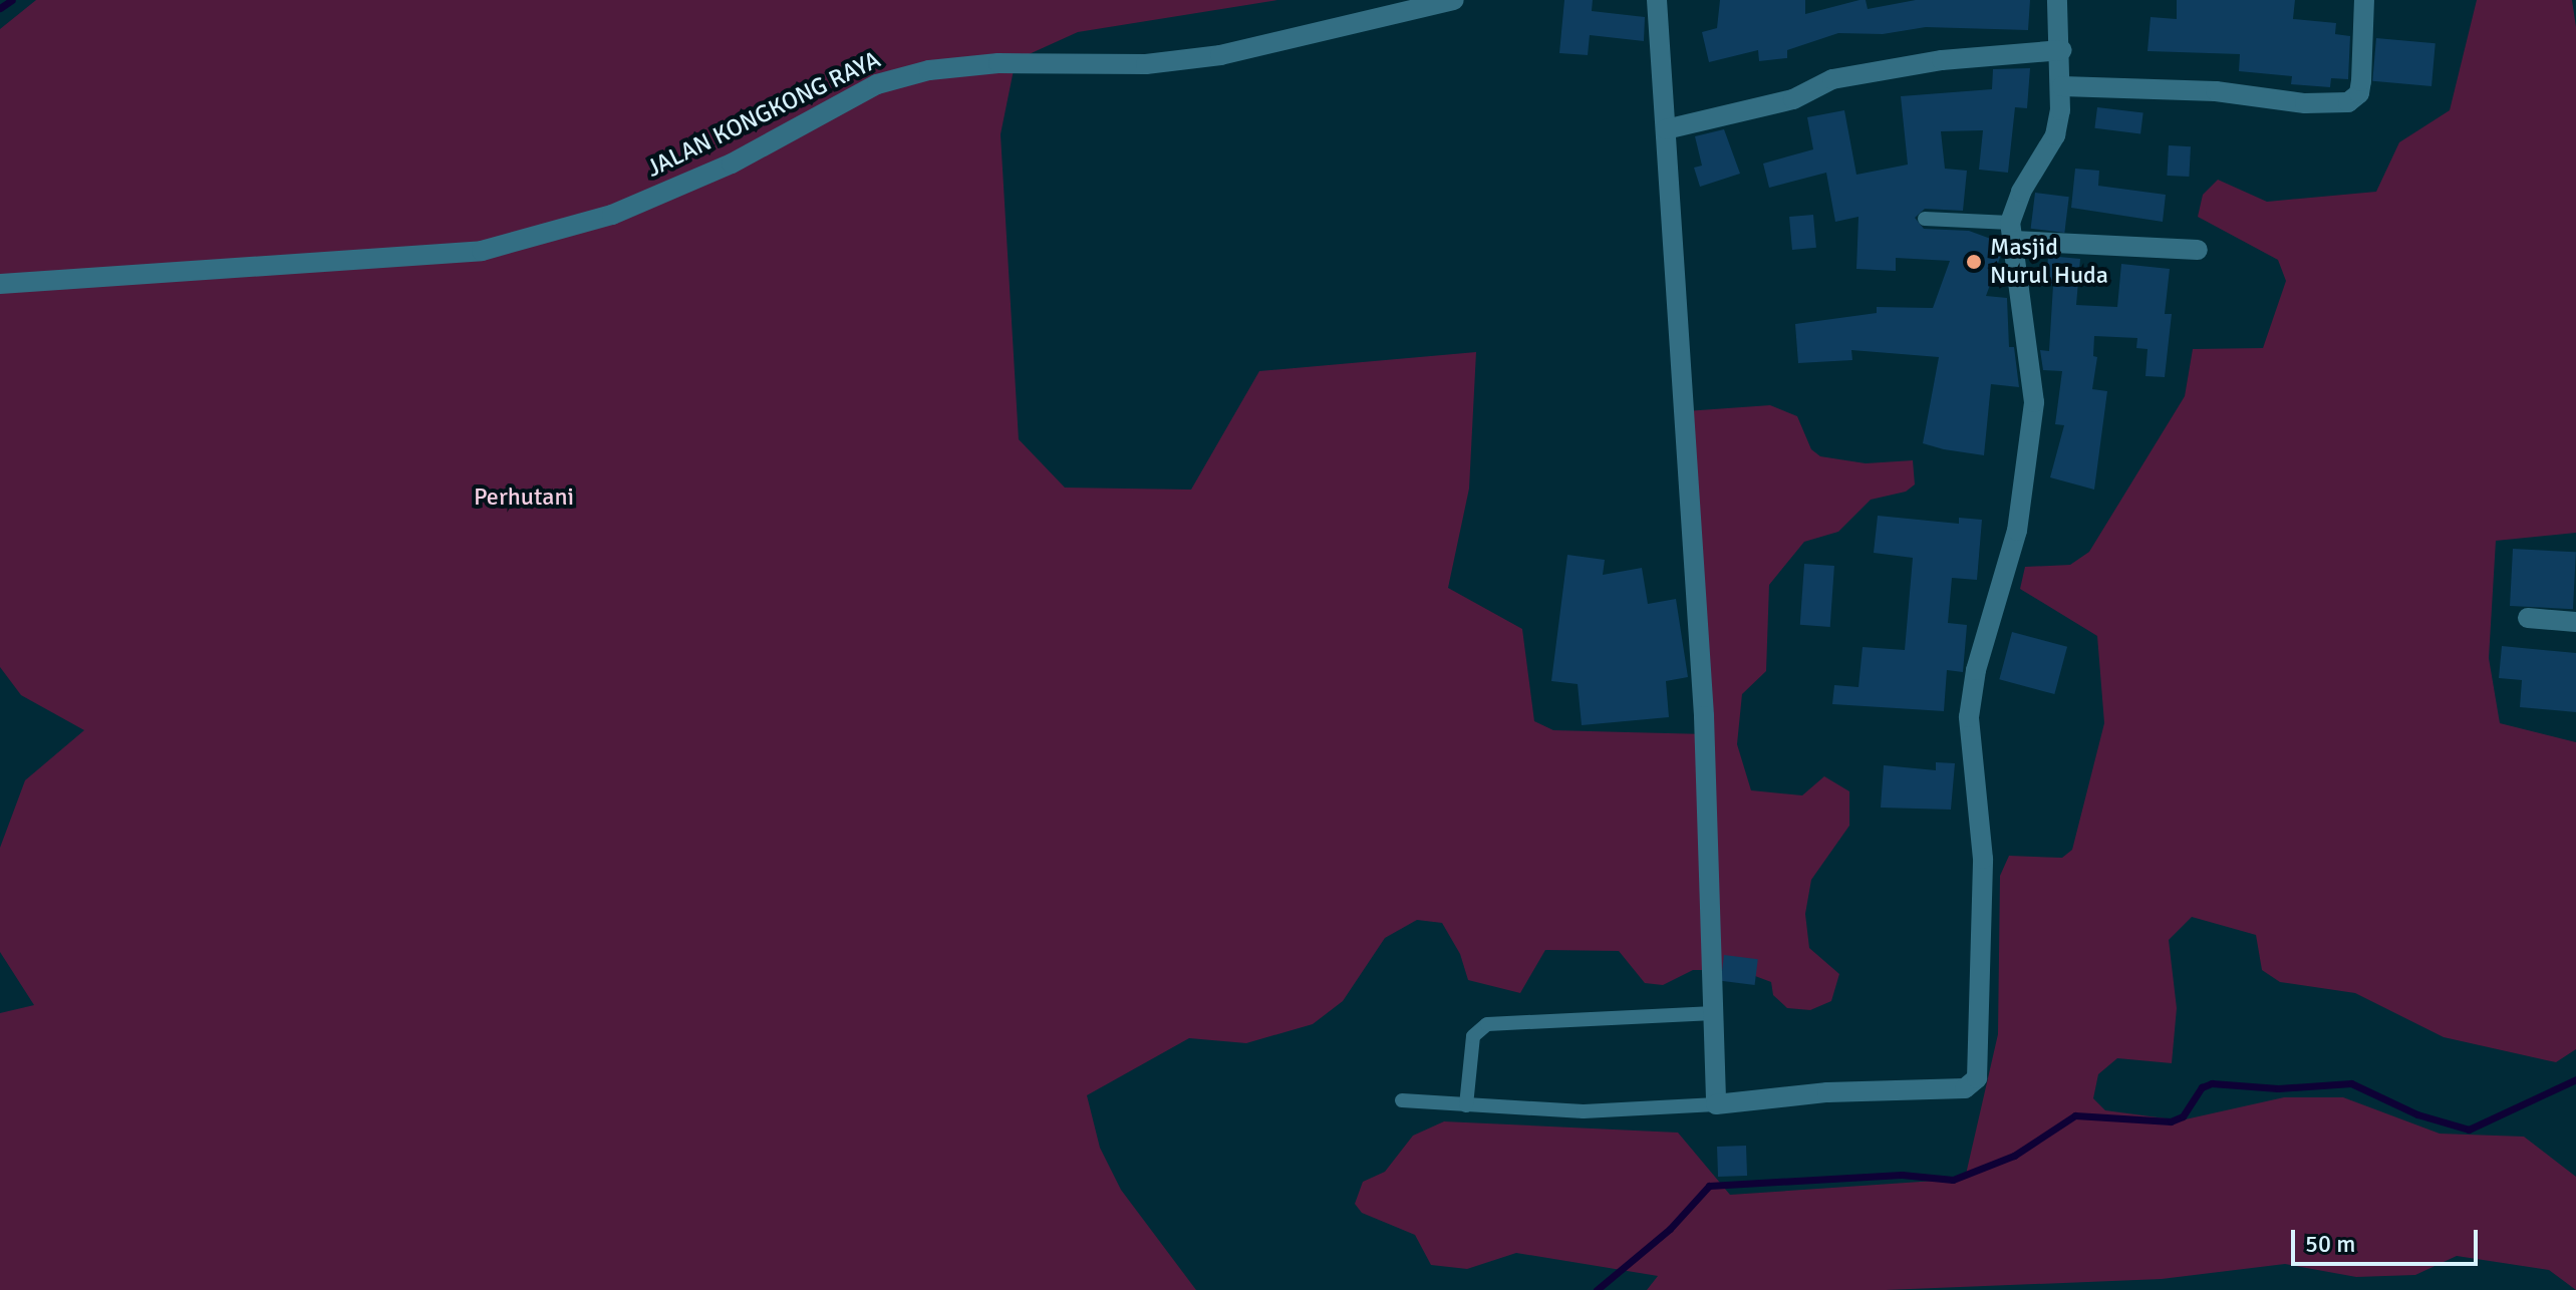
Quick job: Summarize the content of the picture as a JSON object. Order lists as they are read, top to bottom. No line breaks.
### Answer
{"streets":{"street":["JALAN KONGKONG RAYA"]},"parks":["Perhutani"],"places":["Masjid Nurul Huda"],"scale_bar":"50 m"}
